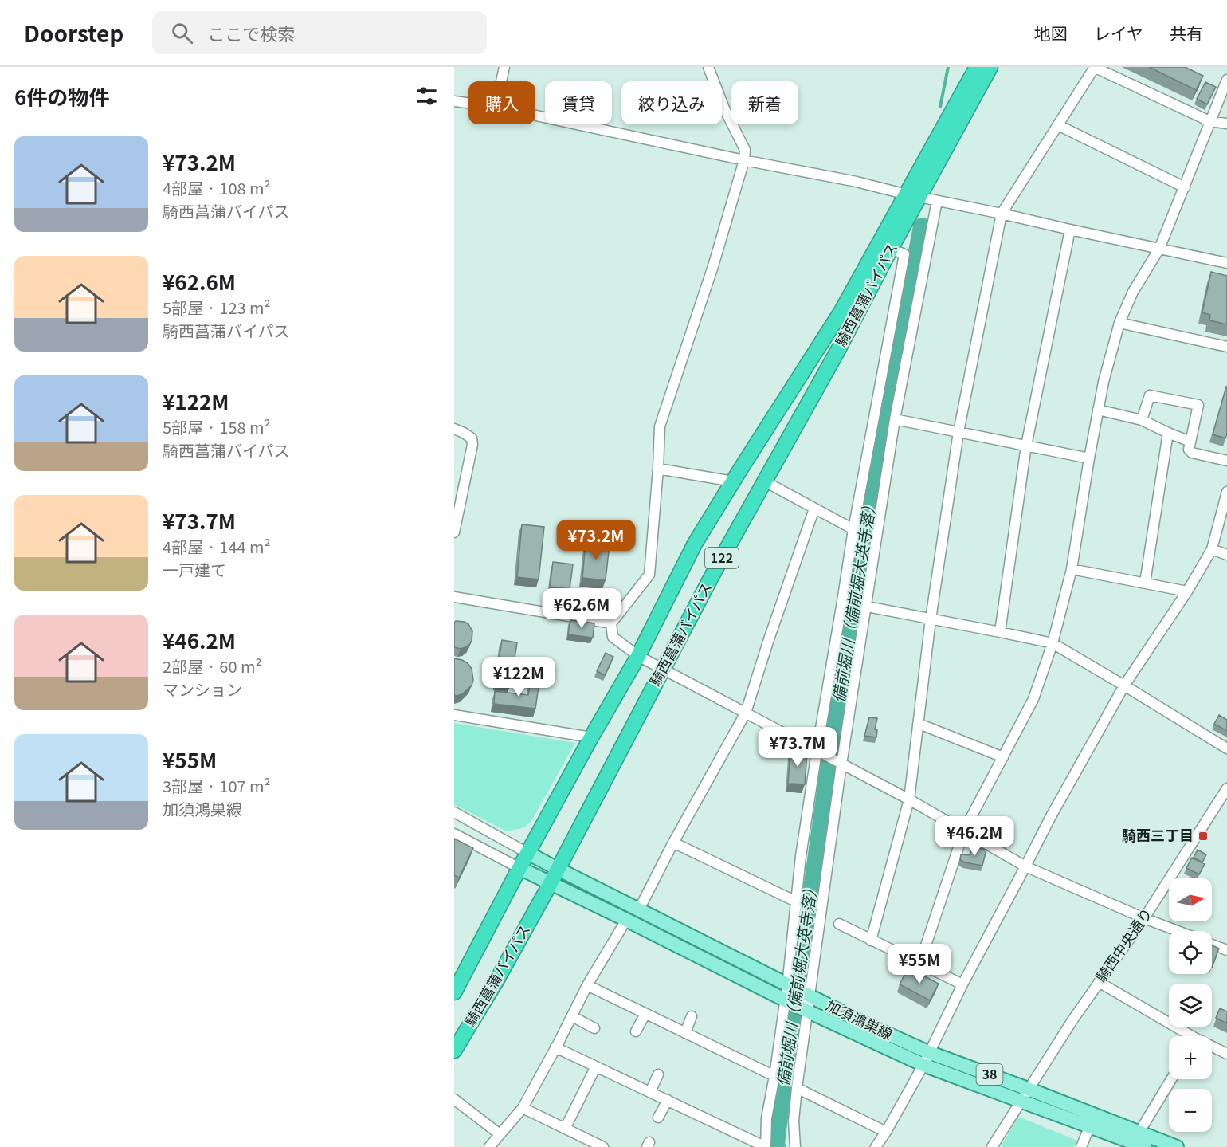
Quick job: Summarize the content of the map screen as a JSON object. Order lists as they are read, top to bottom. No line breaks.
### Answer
{"streets":{"highway":["騎西菖蒲バイパス","122"],"main road":["加須鴻巣線","38"],"street":["騎西中央通り"]},"crossings":[["騎西菖蒲バイパス","加須鴻巣線"],["騎西中央通り","加須鴻巣線"]],"water":["備前堀川（備前堀大英寺落）"],"places":{"transit":["騎西三丁目"]},"north":"right","page":{"header":"Doorstep","search":"ここで検索","nav":["地図","レイヤ","共有"],"heading":"6件の物件","chip":["購入","賃貸","絞り込み","新着"],"list":[{"name":"¥73.2M","note":"4部屋 · 108 m² · 騎西菖蒲バイパス"},{"name":"¥62.6M","note":"5部屋 · 123 m² · 騎西菖蒲バイパス"},{"name":"¥122M","note":"5部屋 · 158 m² · 騎西菖蒲バイパス"},{"name":"¥73.7M","note":"4部屋 · 144 m² · 一戸建て"},{"name":"¥46.2M","note":"2部屋 · 60 m² · マンション"},{"name":"¥55M","note":"3部屋 · 107 m² · 加須鴻巣線"}],"price":["¥73.2M","¥62.6M","¥122M","¥73.7M","¥46.2M","¥55M"],"map_buttons":["+","−"]}}
